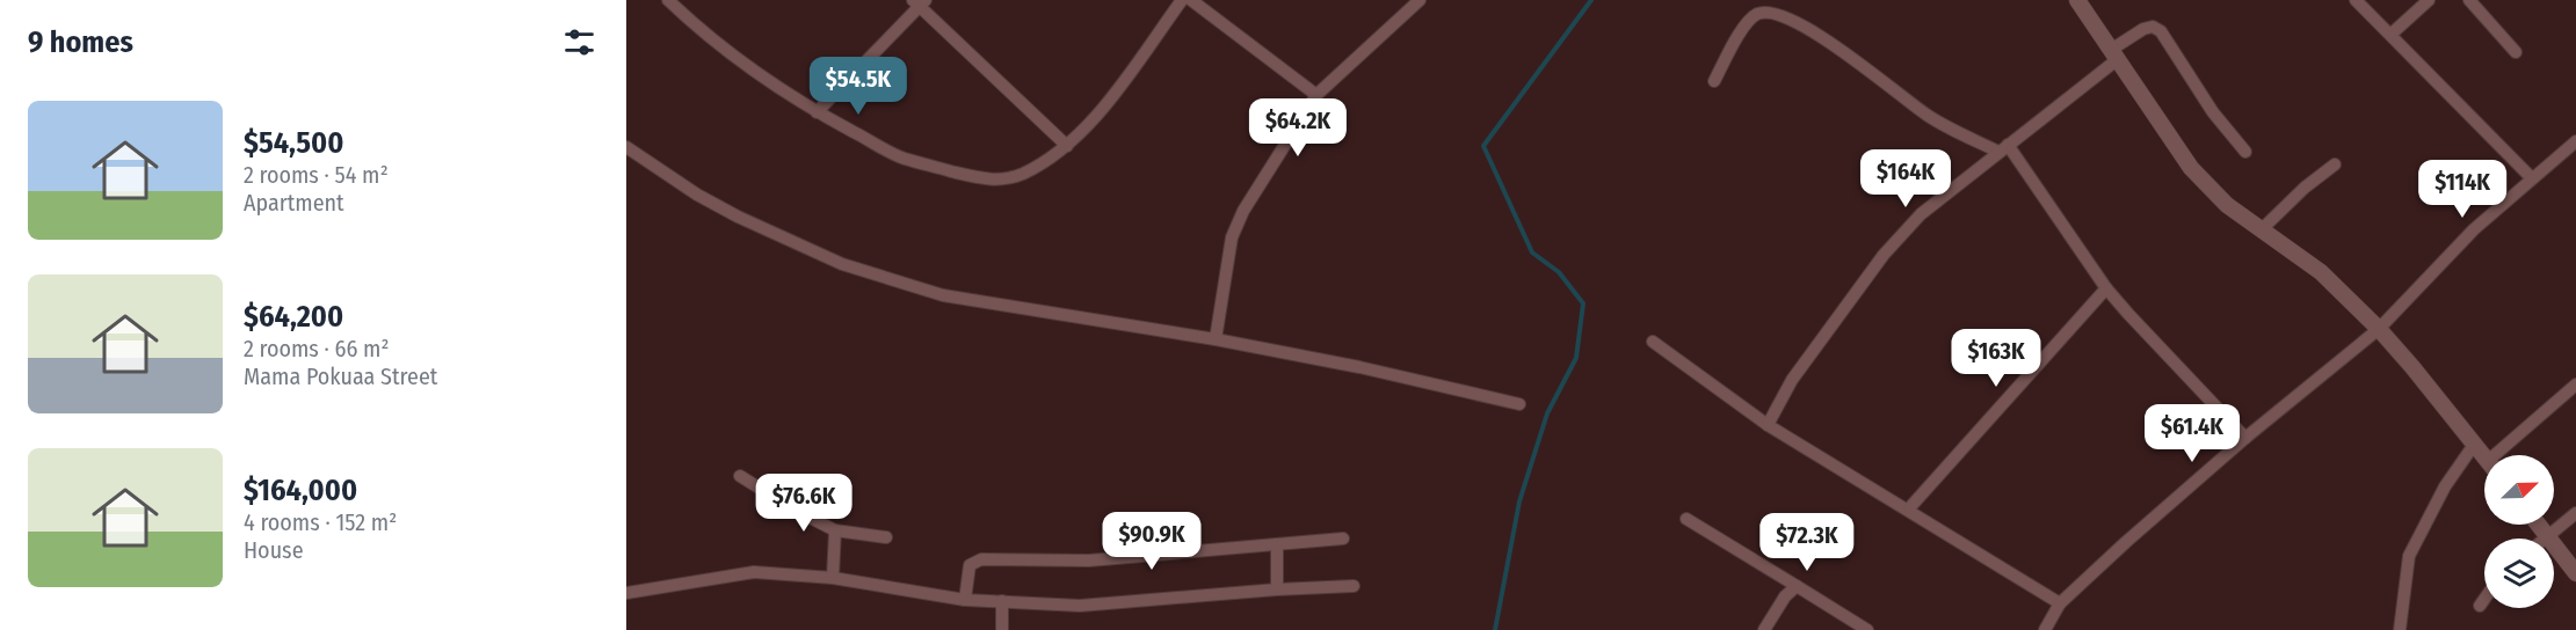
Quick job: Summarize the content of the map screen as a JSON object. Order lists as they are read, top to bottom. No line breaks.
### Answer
{"north":"top right","page":{"heading":"9 homes","price":["$54.5K","$64.2K","$164K","$114K","$163K","$61.4K","$76.6K","$90.9K","$72.3K"],"list":[{"name":"$54,500","note":"2 rooms · 54 m² · Apartment"},{"name":"$64,200","note":"2 rooms · 66 m² · Mama Pokuaa Street"},{"name":"$164,000","note":"4 rooms · 152 m² · House"}]}}
